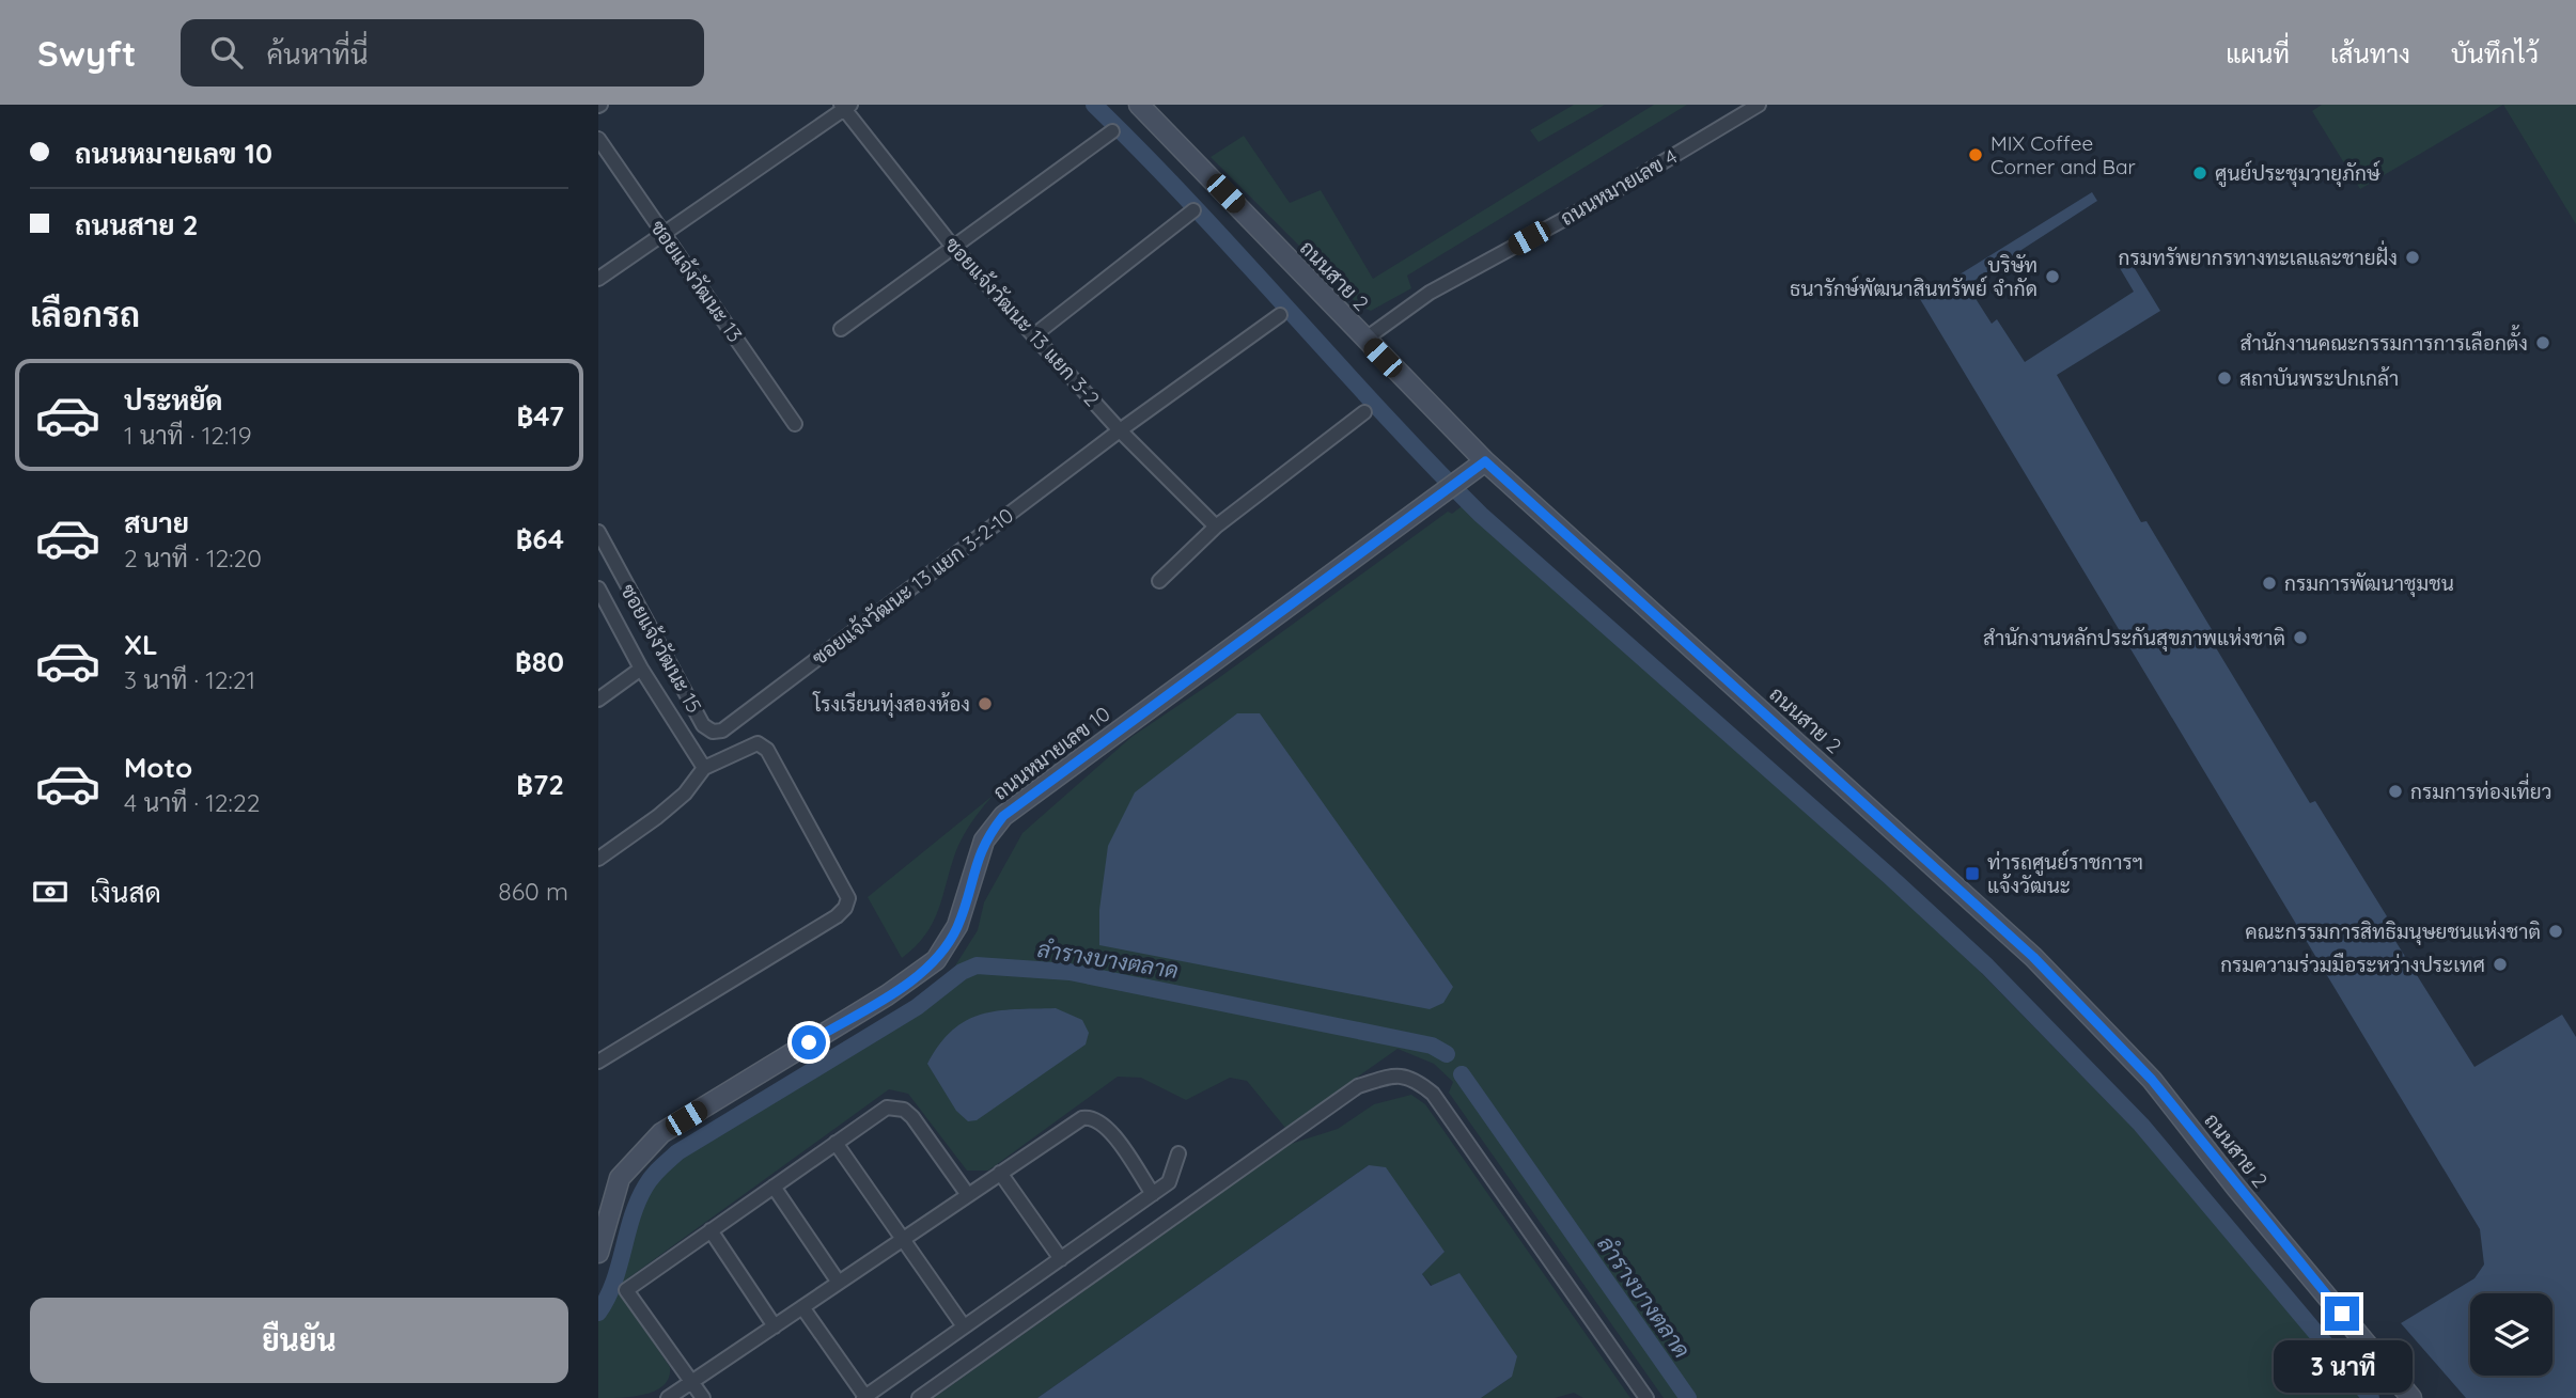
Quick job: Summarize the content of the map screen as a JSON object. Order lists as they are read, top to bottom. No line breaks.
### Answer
{"streets":{"street":["ถนนหมายเลข 4","ถนนสาย 2","ซอยแจ้งวัฒนะ 13","ซอยแจ้งวัฒนะ 13 แยก 3-2","ซอยแจ้งวัฒนะ 13 แยก 3-2-10","ซอยแจ้งวัฒนะ 15","ถนนหมายเลข 10"]},"crossings":[["ถนนหมายเลข 4","ถนนสาย 2"],["ถนนสาย 2","ถนนหมายเลข 10"],["ซอยแจ้งวัฒนะ 13 แยก 3-2","ซอยแจ้งวัฒนะ 13 แยก 3-2-10"],["ซอยแจ้งวัฒนะ 13 แยก 3-2-10","ซอยแจ้งวัฒนะ 15"]],"water":["ลำรางบางตลาด"],"places":{"other":["MIX Coffee Corner and Bar","ศูนย์ประชุมวายุภักษ์","กรมทรัพยากรทางทะเลและชายฝั่ง","บริษัท ธนารักษ์พัฒนาสินทรัพย์ จำกัด","สำนักงานคณะกรรมการการเลือกตั้ง","สถาบันพระปกเกล้า","กรมการพัฒนาชุมชน","สำนักงานหลักประกันสุขภาพแห่งชาติ","โรงเรียนทุ่งสองห้อง","กรมการท่องเที่ยว","คณะกรรมการสิทธิมนุษยชนแห่งชาติ","กรมความร่วมมือระหว่างประเทศ"],"transit":["ท่ารถศูนย์ราชการฯ แจ้งวัฒนะ"]},"page":{"header":"Swyft","search":"ค้นหาที่นี่","nav":["แผนที่","เส้นทาง","บันทึกไว้"],"banner":["ถนนหมายเลข 10","ถนนสาย 2"],"heading":"เลือกรถ","list":[{"name":"ประหยัด","note":"1 นาที · 12:19","value":"฿47"},{"name":"สบาย","note":"2 นาที · 12:20","value":"฿64"},{"name":"XL","note":"3 นาที · 12:21","value":"฿80"},{"name":"Moto","note":"4 นาที · 12:22","value":"฿72"}],"pay":["เงินสด","860 m"],"buttons":"ยืนยัน","bubble":"3 นาที"}}
